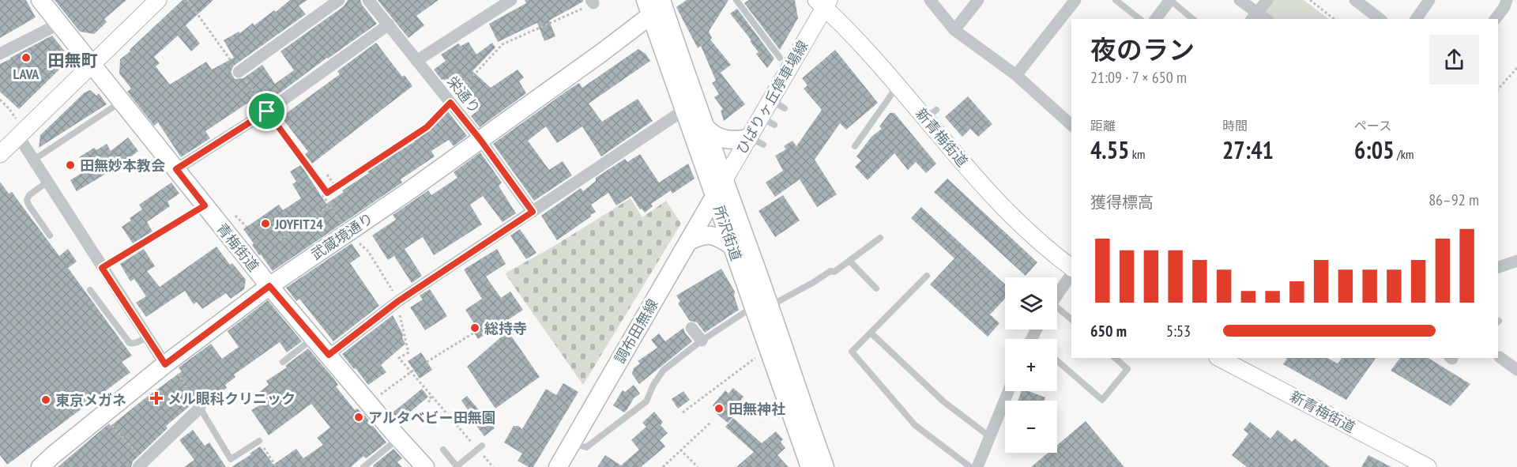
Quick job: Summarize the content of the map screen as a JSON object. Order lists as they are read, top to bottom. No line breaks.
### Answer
{"streets":{"main road":["ひばりヶ丘停車場線","新青梅街道","所沢街道","武蔵境通り","青梅街道","調布田無線"],"street":["栄通り"]},"crossings":[["栄通り","武蔵境通り"],["ひばりヶ丘停車場線","新青梅街道"],["ひばりヶ丘停車場線","所沢街道"],["ひばりヶ丘停車場線","調布田無線"],["所沢街道","武蔵境通り"],["所沢街道","調布田無線"],["武蔵境通り","青梅街道"]],"districts":["田無町"],"places":{"other":["LAVA","田無妙本教会","JOYFIT24","総持寺","東京メガネ","田無神社","アルタベビー田無園"],"health":["メル眼科クリニック"]},"page":{"heading":["夜のラン","21:09 · 7 × 650 m"],"stats":[["距離","4.55 km"],["時間","27:41"],["ペース","6:05 /km"]],"chart":["獲得標高","86–92 m"],"map_buttons":["+","−"],"list":[{"name":"650 m","note":"5:53"}]}}
